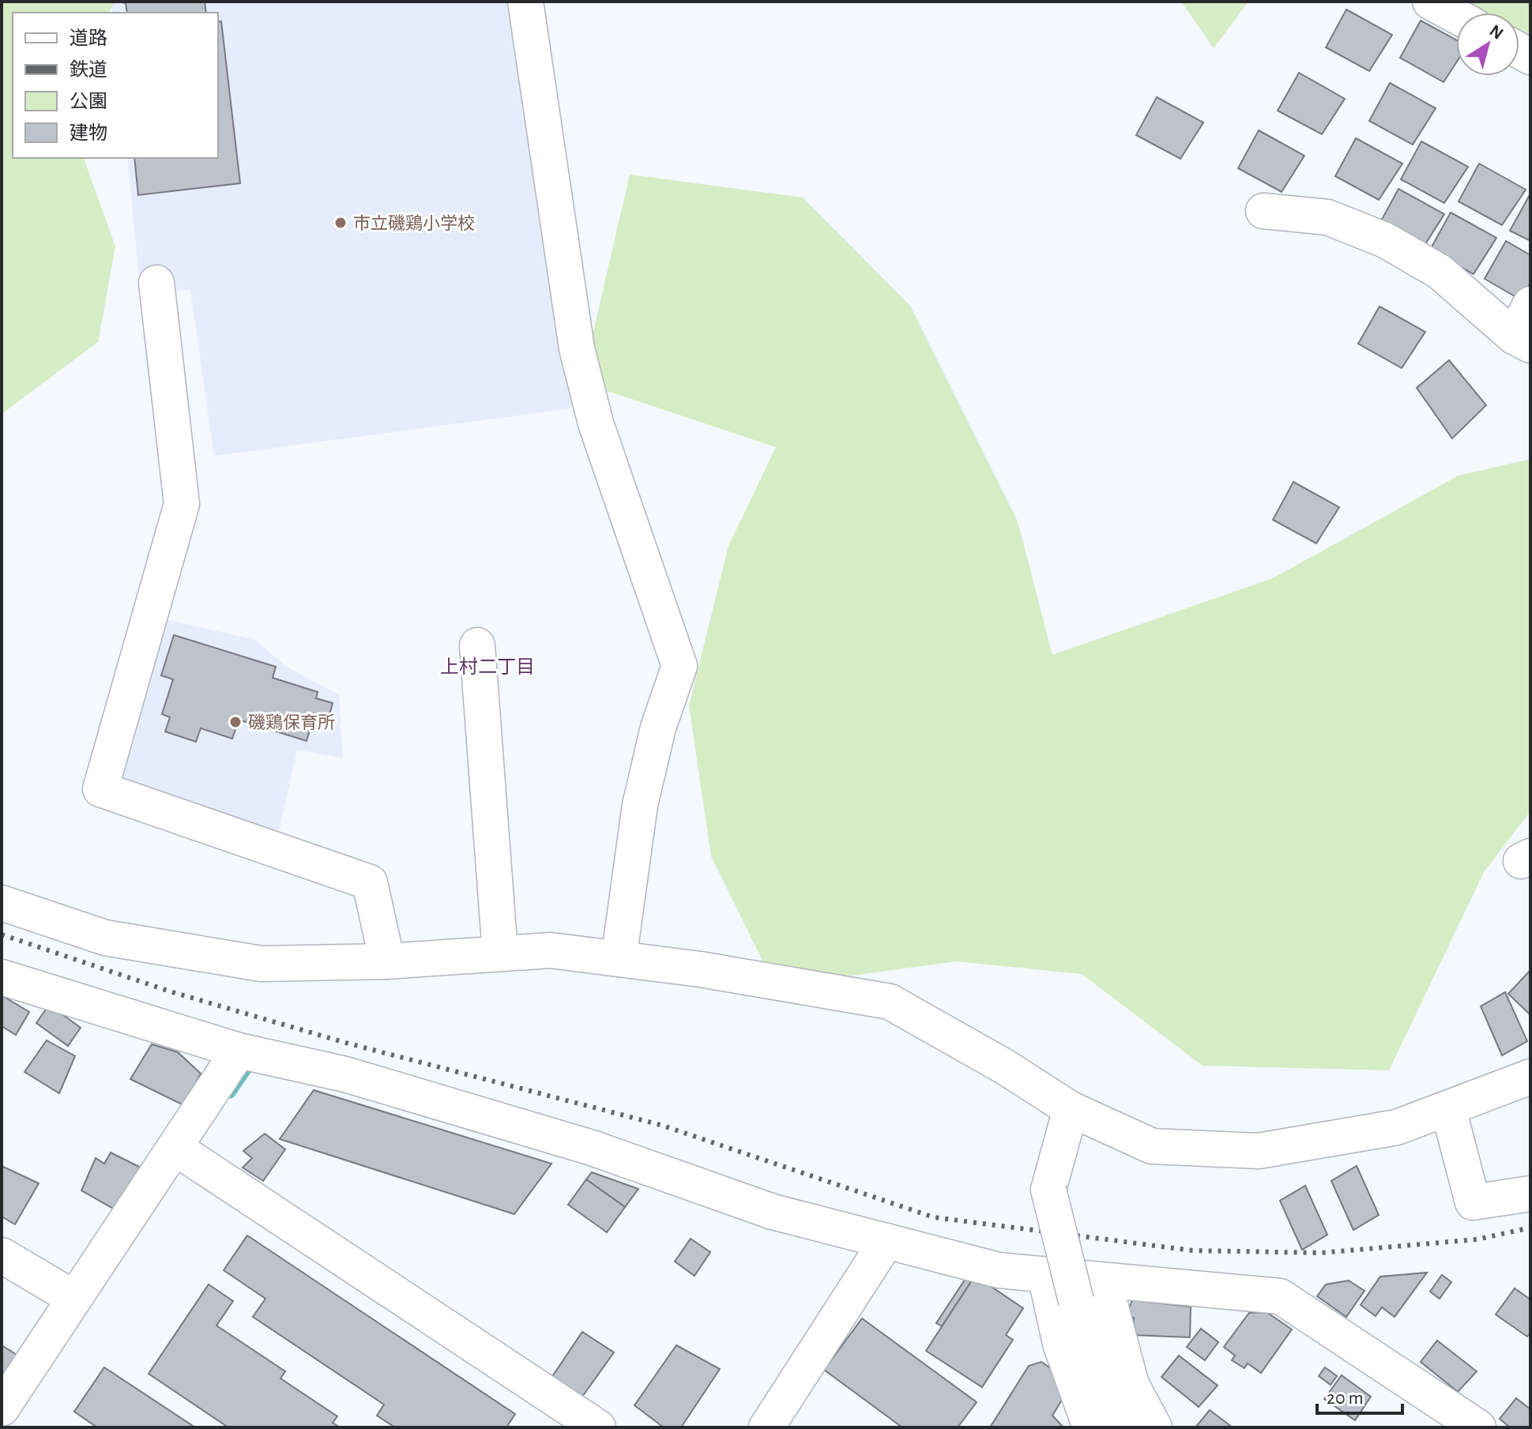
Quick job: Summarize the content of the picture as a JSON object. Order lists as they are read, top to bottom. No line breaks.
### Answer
{"districts":["上村二丁目"],"places":["市立磯鶏小学校","磯鶏保育所"],"legend":["道路","鉄道","公園","建物"],"scale_bar":"20 m","north":"top right"}
